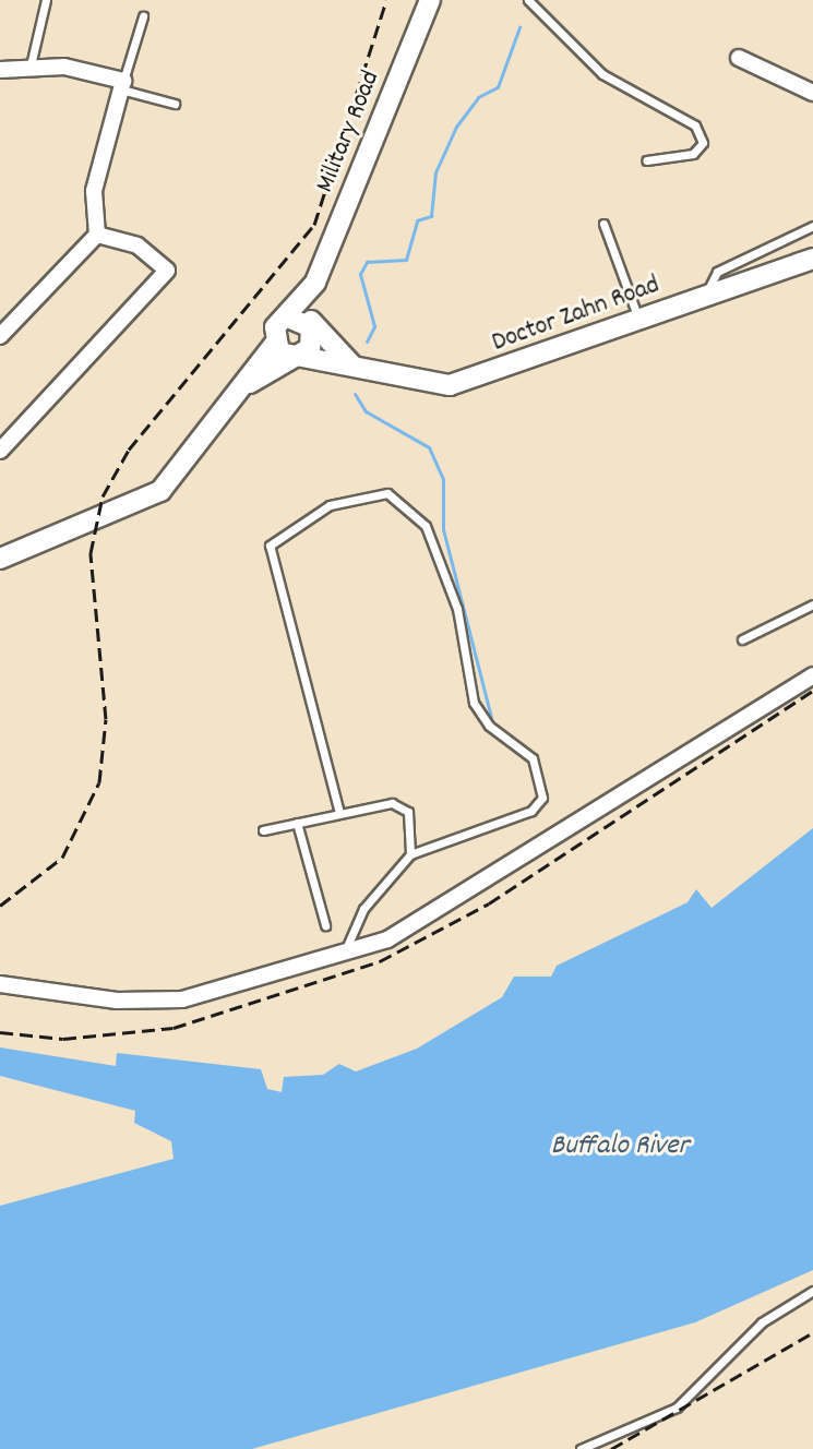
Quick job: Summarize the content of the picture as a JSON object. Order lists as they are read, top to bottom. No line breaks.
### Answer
{"streets":{"street":["Military Road","Doctor Zahn Road"]},"crossings":[["Military Road","Doctor Zahn Road"]],"water":["Buffalo River"]}
